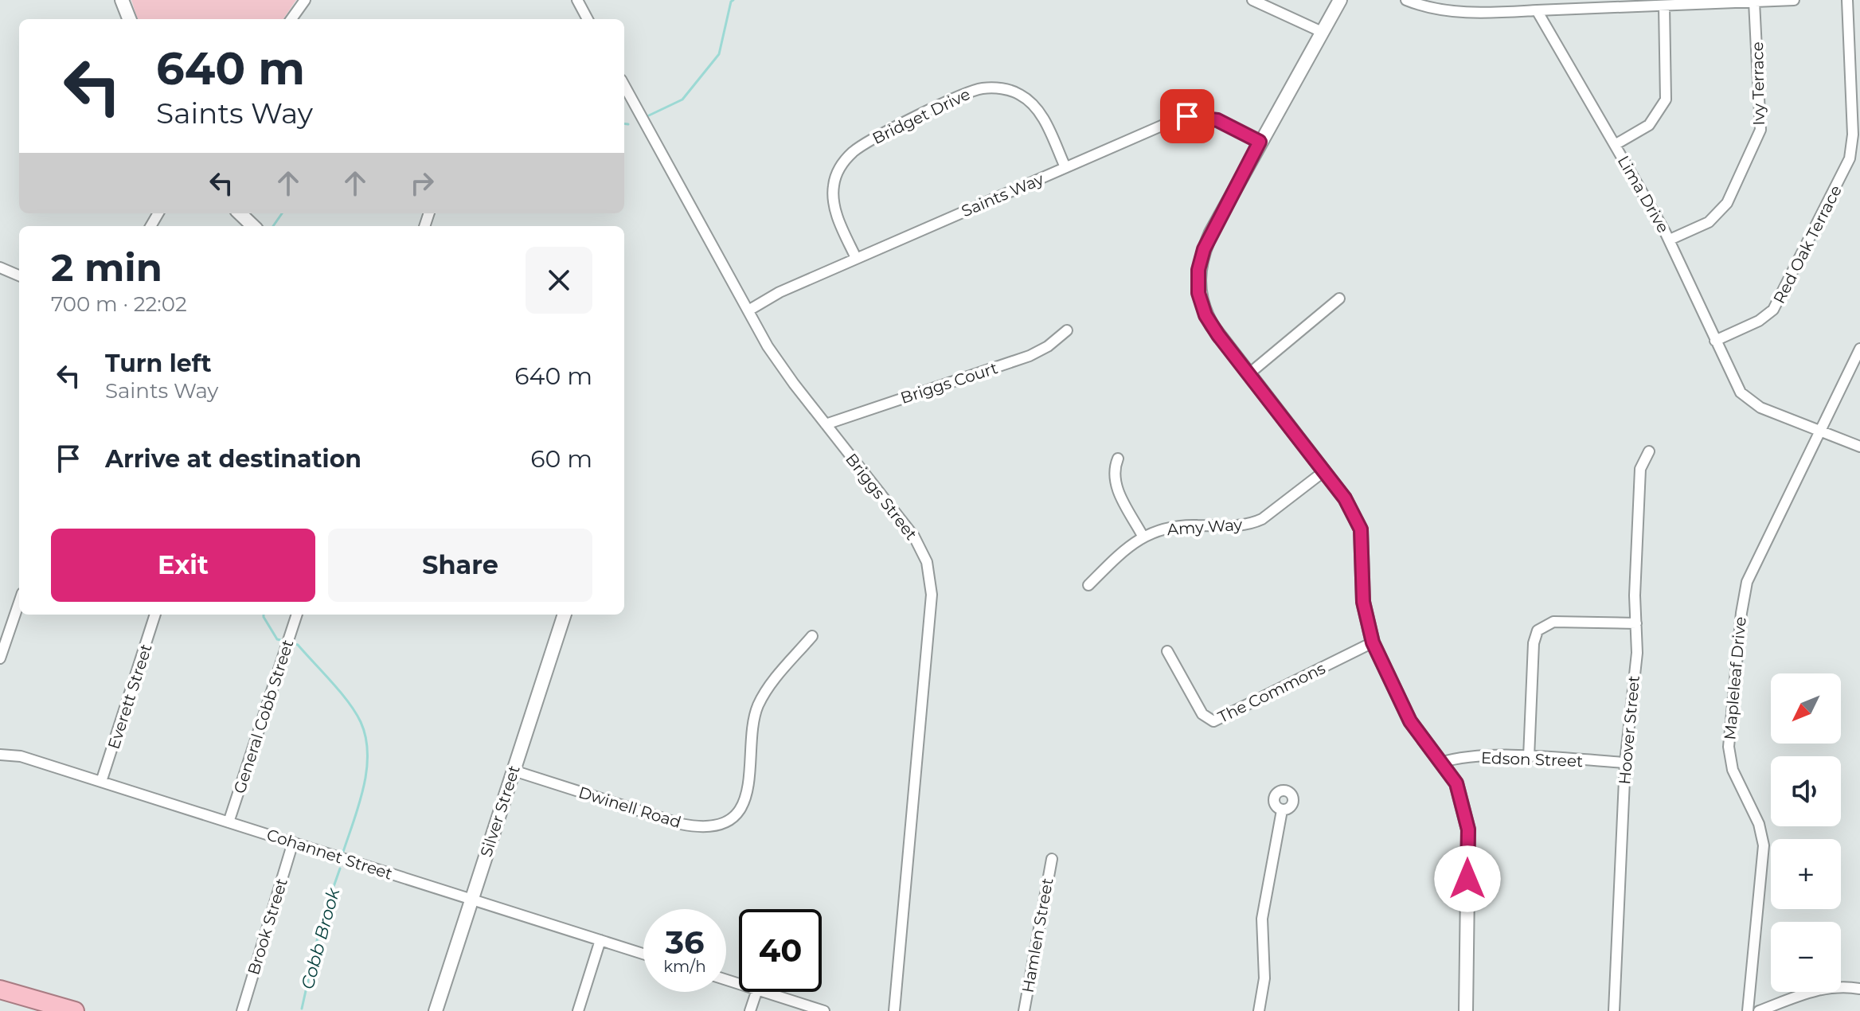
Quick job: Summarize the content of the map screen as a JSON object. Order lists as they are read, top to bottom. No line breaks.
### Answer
{"streets":{"street":["Ivy Terrace","Bridget Drive","Lima Drive","Saints Way","Red Oak Terrace","Briggs Court","Briggs Street","Amy Way","Mapleleaf Drive","The Commons","Everett Street","General Cobb Street","Hoover Street","Edson Street","Dwinell Road","Silver Street","Cohannet Street","Brook Street","Hamlen Street"]},"crossings":[["Ivy Terrace","Lima Drive"],["Bridget Drive","Saints Way"],["Lima Drive","Red Oak Terrace"],["Lima Drive","Mapleleaf Drive"],["Saints Way","Briggs Street"],["Briggs Court","Briggs Street"],["Everett Street","Cohannet Street"],["General Cobb Street","Cohannet Street"],["Hoover Street","Edson Street"],["Dwinell Road","Silver Street"],["Silver Street","Cohannet Street"],["Cohannet Street","Brook Street"]],"water":["Cobb Brook"],"north":"bottom left","page":{"turn":["640 m","Saints Way"],"heading":["2 min","700 m · 22:02"],"list":[{"name":"Turn left","note":"Saints Way","value":"640 m"},{"name":"Arrive at destination","value":"60 m"}],"buttons":["Exit","Share"],"map_buttons":["+","−"],"speed":"36 km/h","limit":"40"}}
